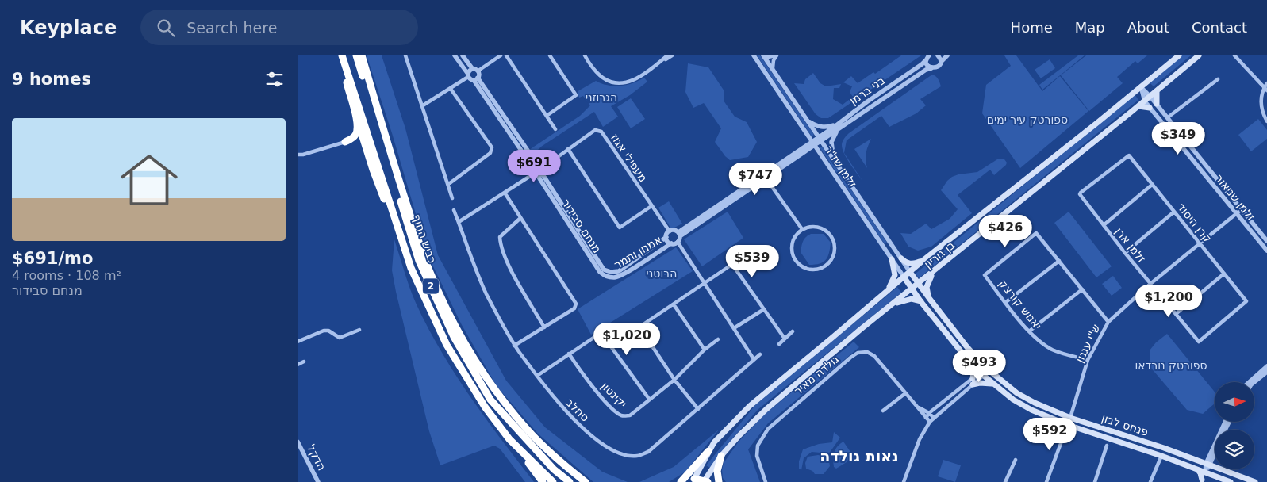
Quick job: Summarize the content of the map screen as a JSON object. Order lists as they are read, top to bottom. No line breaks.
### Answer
{"streets":{"highway":["כביש החוף","2"],"main road":["זלמן שז\"ר","בן גוריון","פנחס לבון"],"street":["בני ברמן","מעפילי אגוז","זלמן שניאור","קרן היסוד","מנחם סבידור","זלמן ארן","אמנון ותמר","יאנוש קורצק","ש\"י עגנון","גולדה מאיר","יקינטון","סחלב","הדקל"]},"crossings":[["בני ברמן","זלמן שז\"ר"],["מעפילי אגוז","מנחם סבידור"],["מעפילי אגוז","אמנון ותמר"],["זלמן שז\"ר","בן גוריון"],["זלמן שז\"ר","פנחס לבון"],["זלמן שניאור","בן גוריון"],["זלמן שניאור","ש\"י עגנון"],["קרן היסוד","זלמן ארן"],["קרן היסוד","ש\"י עגנון"],["מנחם סבידור","אמנון ותמר"],["זלמן ארן","ש\"י עגנון"],["בן גוריון","פנחס לבון"],["יאנוש קורצק","ש\"י עגנון"],["ש\"י עגנון","פנחס לבון"]],"districts":["נאות גולדה"],"parks":["הגרוזני","ספורטק עיר ימים","הבוטני","ספורטק נורדאו"],"north":"right","page":{"header":"Keyplace","search":"Search here","nav":["Home","Map","About","Contact"],"heading":"9 homes","list":[{"name":"$691/mo","note":"4 rooms · 108 m² · מנחם סבידור"}],"price":["$349","$691","$747","$426","$539","$1,200","$1,020","$493","$592"]}}
